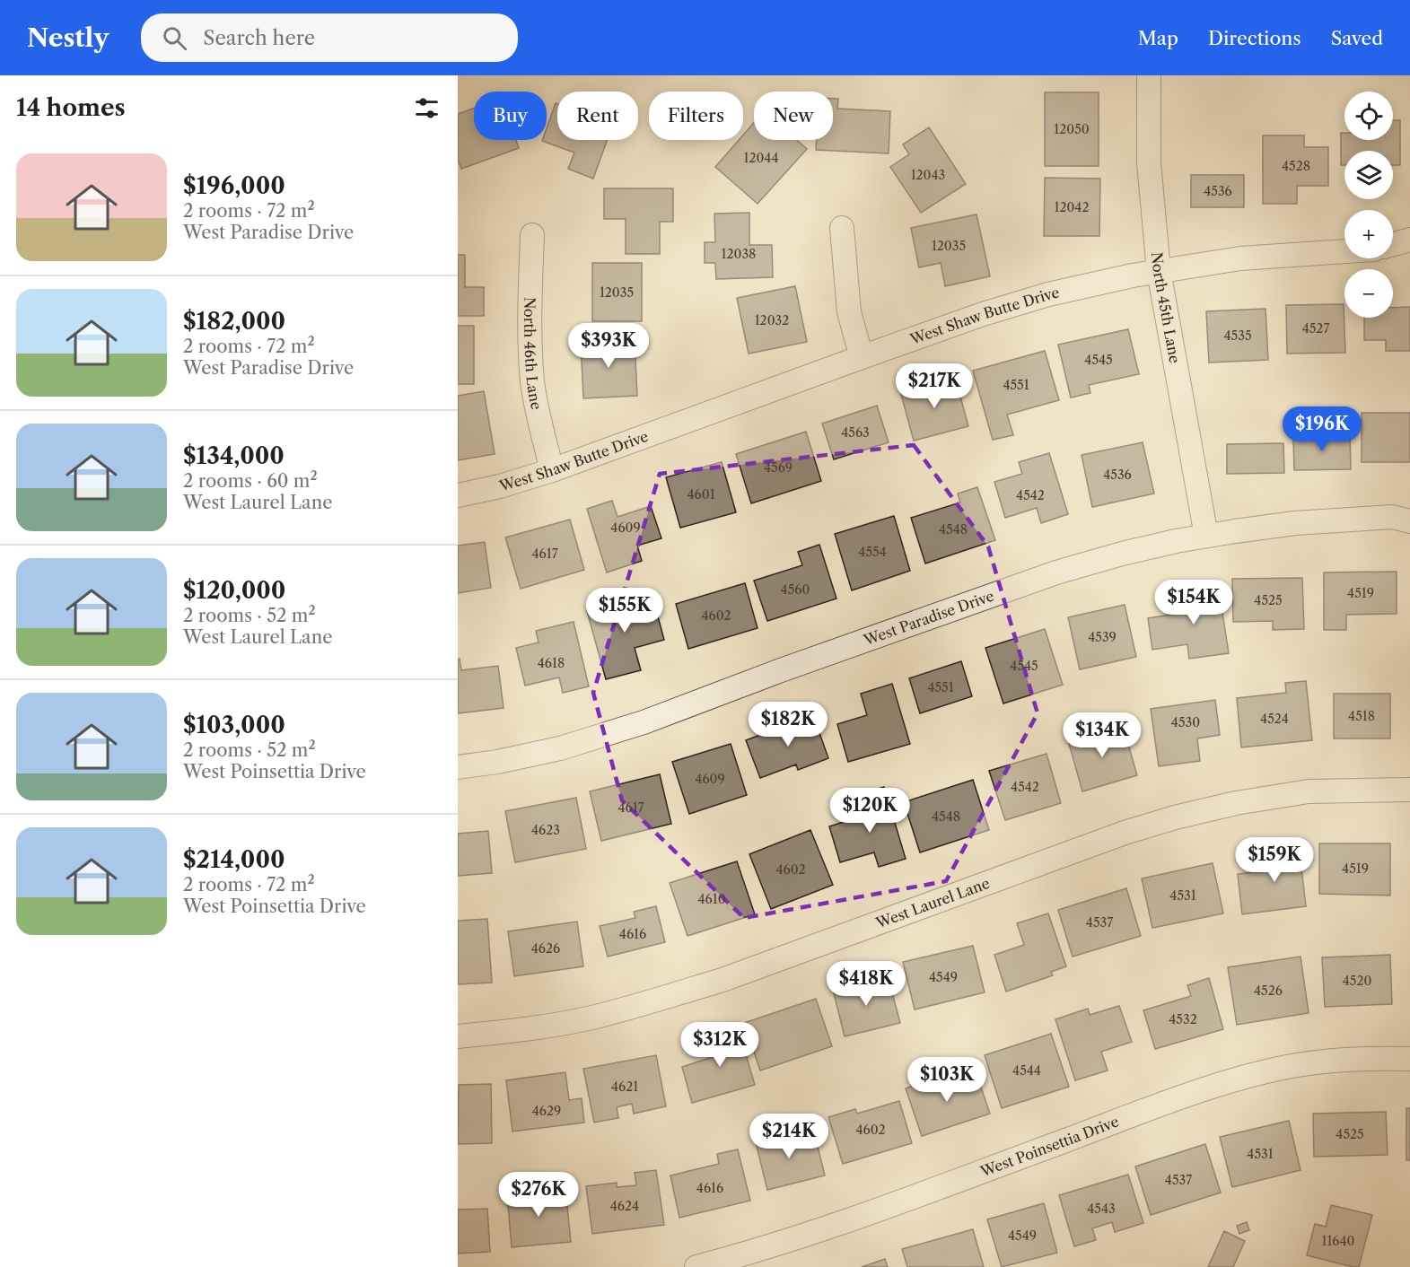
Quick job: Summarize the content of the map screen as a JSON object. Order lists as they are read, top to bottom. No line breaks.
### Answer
{"streets":{"street":["North 45th Lane","West Shaw Butte Drive","North 46th Lane","West Paradise Drive","West Laurel Lane","West Poinsettia Drive"]},"crossings":[["North 45th Lane","West Shaw Butte Drive"],["North 45th Lane","West Paradise Drive"],["West Shaw Butte Drive","North 46th Lane"]],"house_numbers":["12050","12044","4528","12043","4536","12042","12035","12038","12035","12032","4527","4535","4545","4551","4563","4569","4536","4601","4542","4609","4548","4554","4617","4560","4519","4525","4602","4539","4618","4545","4551","4518","4524","4530","4609","4542","4617","4548","4623","4519","4602","4531","4610","4537","4616","4626","4549","4520","4526","4532","4544","4621","4629","4602","4525","4531","4537","4616","4624","4543","4549","11640"],"page":{"header":"Nestly","search":"Search here","nav":["Map","Directions","Saved"],"heading":"14 homes","map_buttons":["+","−"],"chip":["Buy","Rent","Filters","New"],"list":[{"name":"$196,000","note":"2 rooms · 72 m² · West Paradise Drive"},{"name":"$182,000","note":"2 rooms · 72 m² · West Paradise Drive"},{"name":"$134,000","note":"2 rooms · 60 m² · West Laurel Lane"},{"name":"$120,000","note":"2 rooms · 52 m² · West Laurel Lane"},{"name":"$103,000","note":"2 rooms · 52 m² · West Poinsettia Drive"},{"name":"$214,000","note":"2 rooms · 72 m² · West Poinsettia Drive"}],"price":["$393K","$217K","$196K","$154K","$155K","$182K","$134K","$120K","$159K","$418K","$312K","$103K","$214K","$276K"]}}
